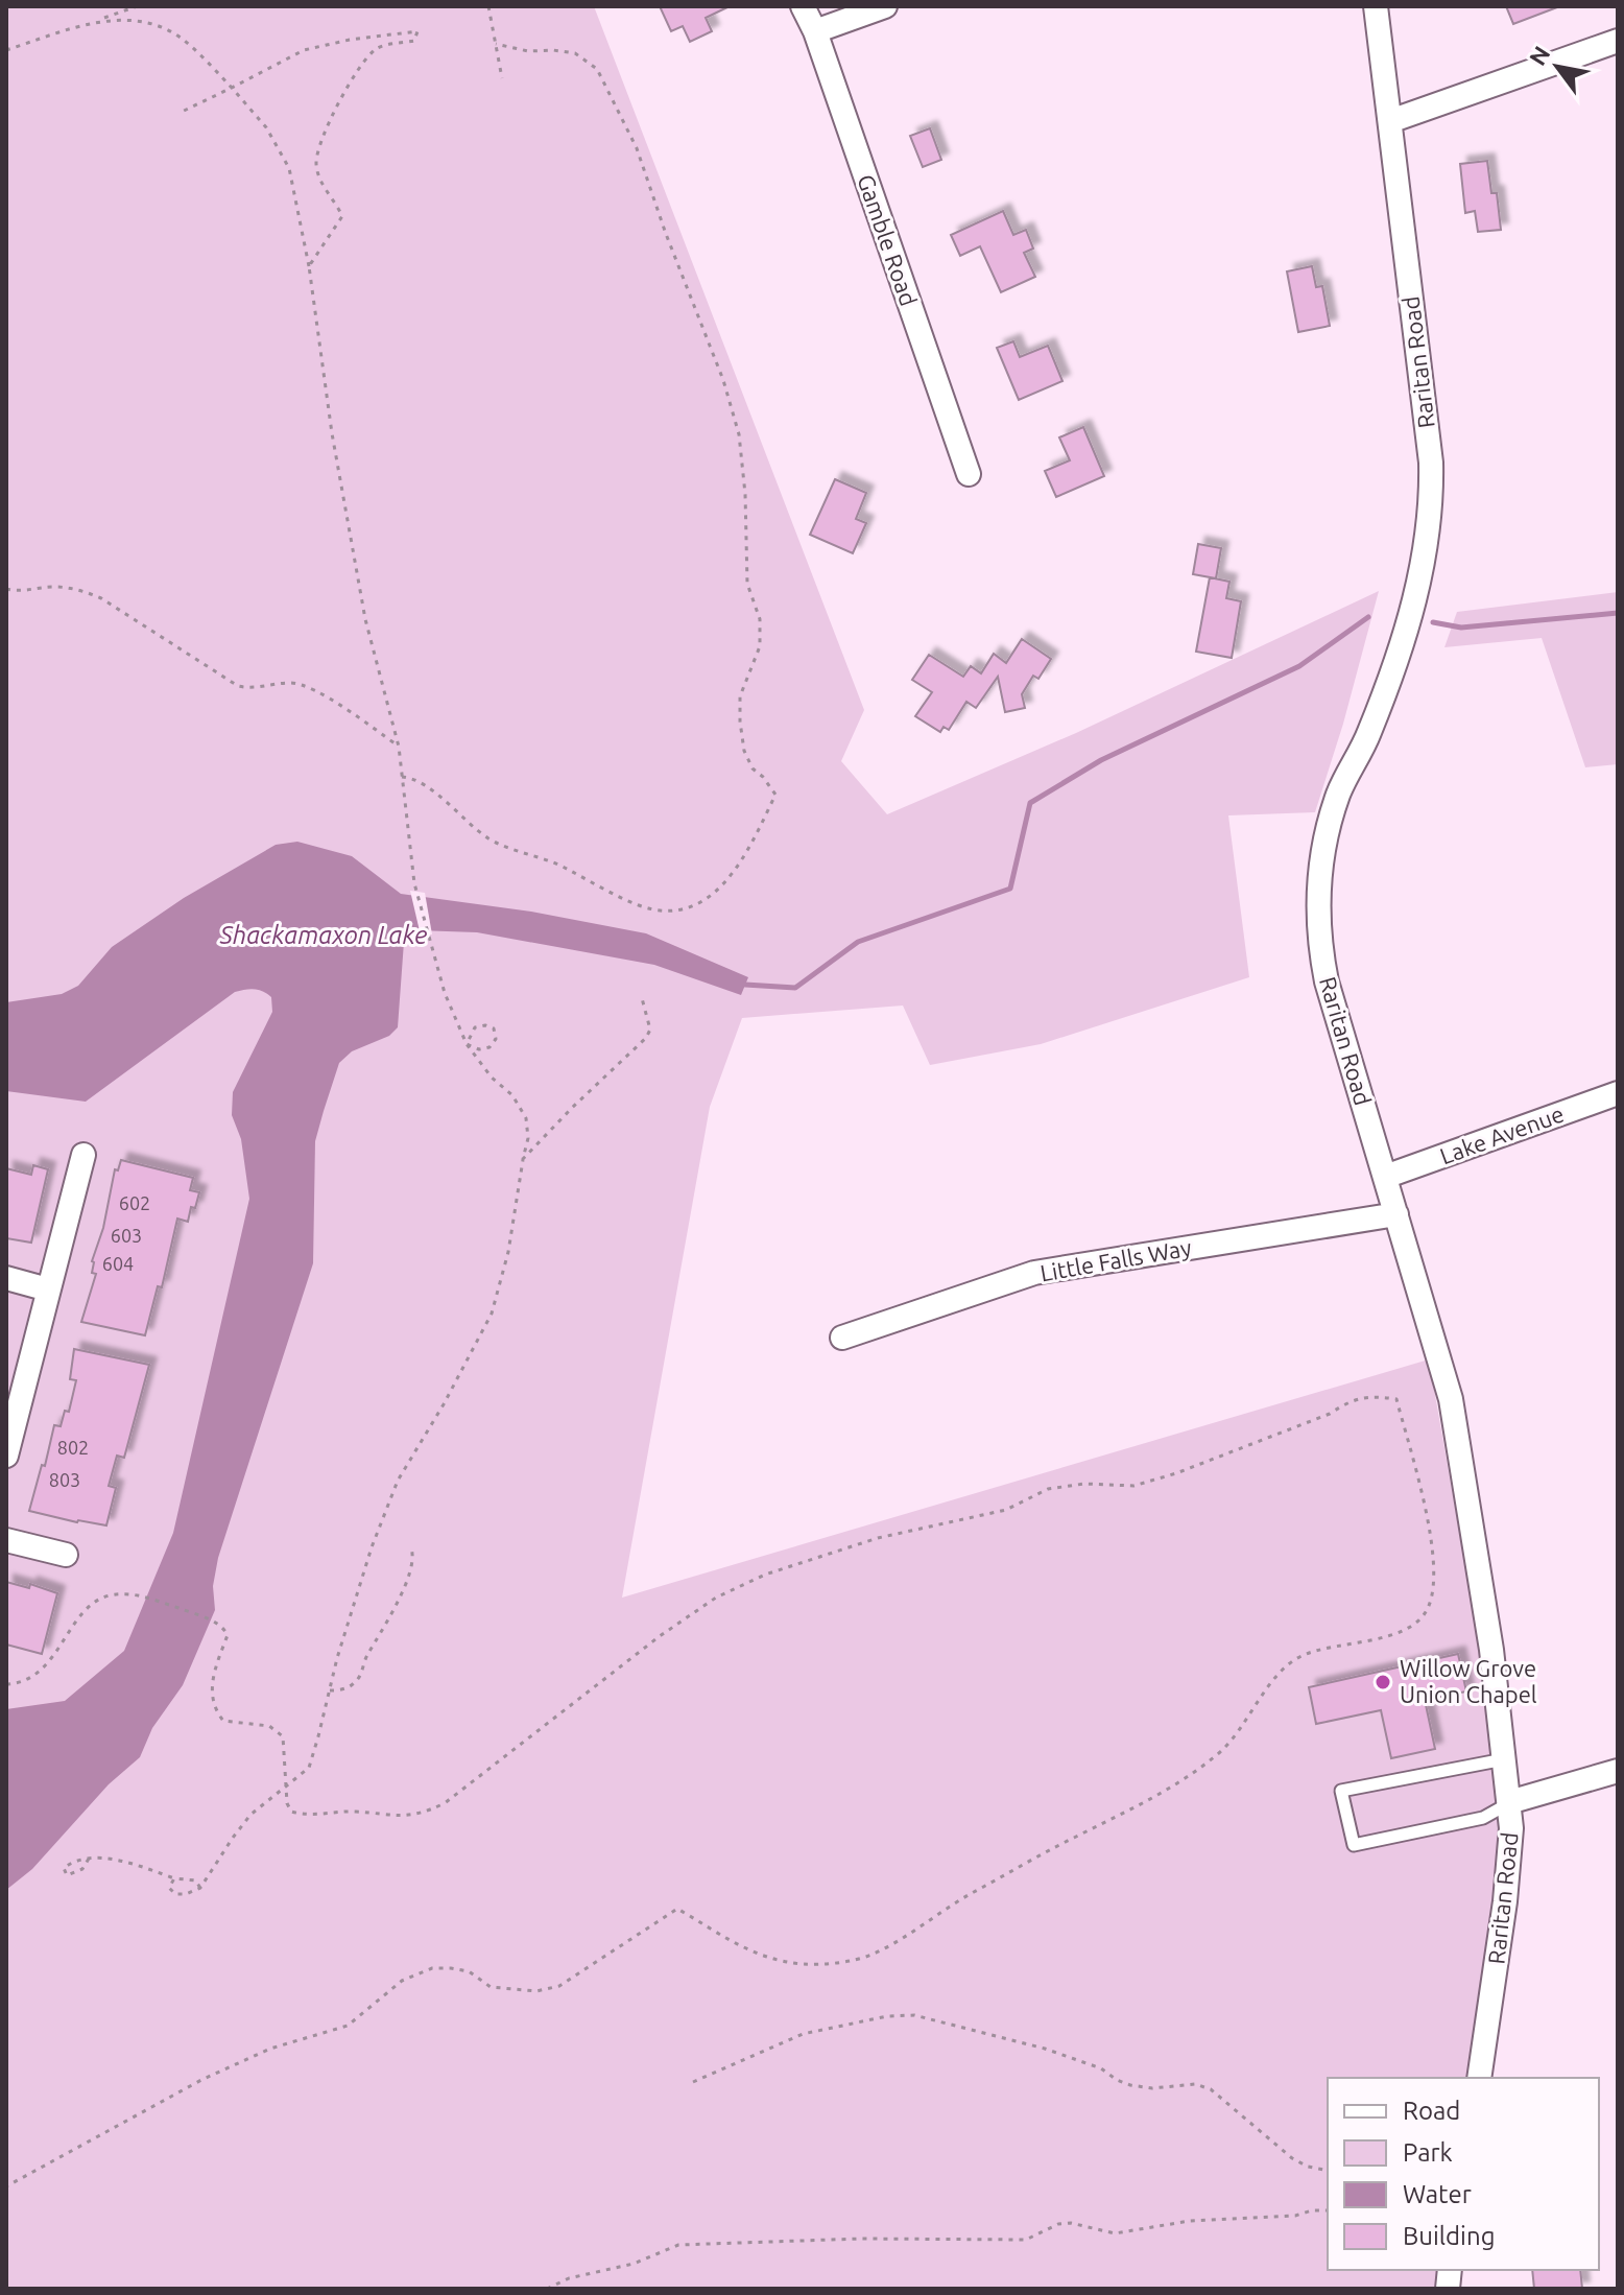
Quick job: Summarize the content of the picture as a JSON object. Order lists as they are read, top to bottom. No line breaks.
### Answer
{"streets":{"street":["Gamble Road","Raritan Road","Lake Avenue","Little Falls Way"]},"crossings":[["Raritan Road","Lake Avenue"],["Raritan Road","Little Falls Way"]],"water":["Shackamaxon Lake"],"places":["Willow Grove Union Chapel"],"house_numbers":["602","603","604","802","803"],"legend":["Road","Park","Water","Building"],"north":"top left"}
